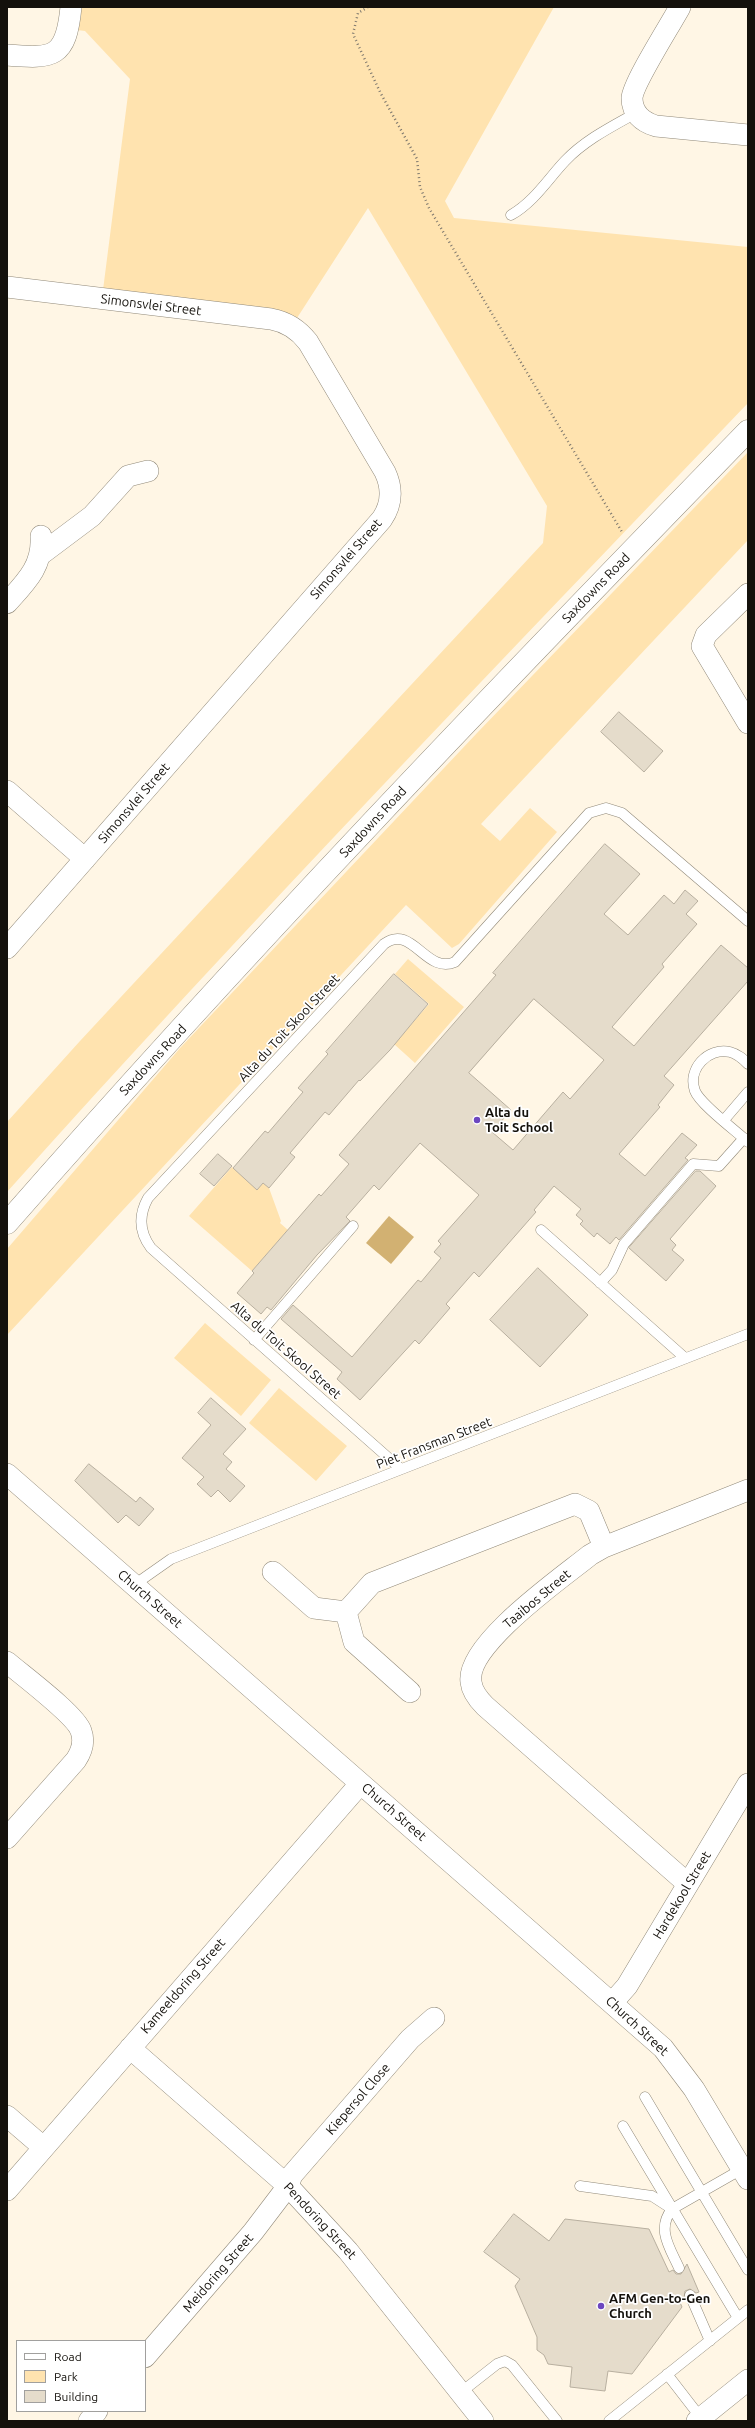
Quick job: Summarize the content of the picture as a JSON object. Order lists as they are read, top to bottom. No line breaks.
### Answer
{"streets":{"street":["Simonsvlei Street","Saxdowns Road","Church Street","Taaibos Street","Hardekool Street","Kameeldoring Street","Kiepersol Close","Pendoring Street","Meidoring Street"],"lane":["Alta du Toit Skool Street","Piet Fransman Street"]},"crossings":[["Alta du Toit Skool Street","Piet Fransman Street"],["Piet Fransman Street","Church Street"],["Church Street","Hardekool Street"],["Church Street","Kameeldoring Street"],["Taaibos Street","Hardekool Street"],["Kameeldoring Street","Pendoring Street"],["Kiepersol Close","Pendoring Street"],["Kiepersol Close","Meidoring Street"],["Pendoring Street","Meidoring Street"]],"places":["Alta du Toit School","AFM Gen-to-Gen Church"],"legend":["Road","Park","Building"]}
